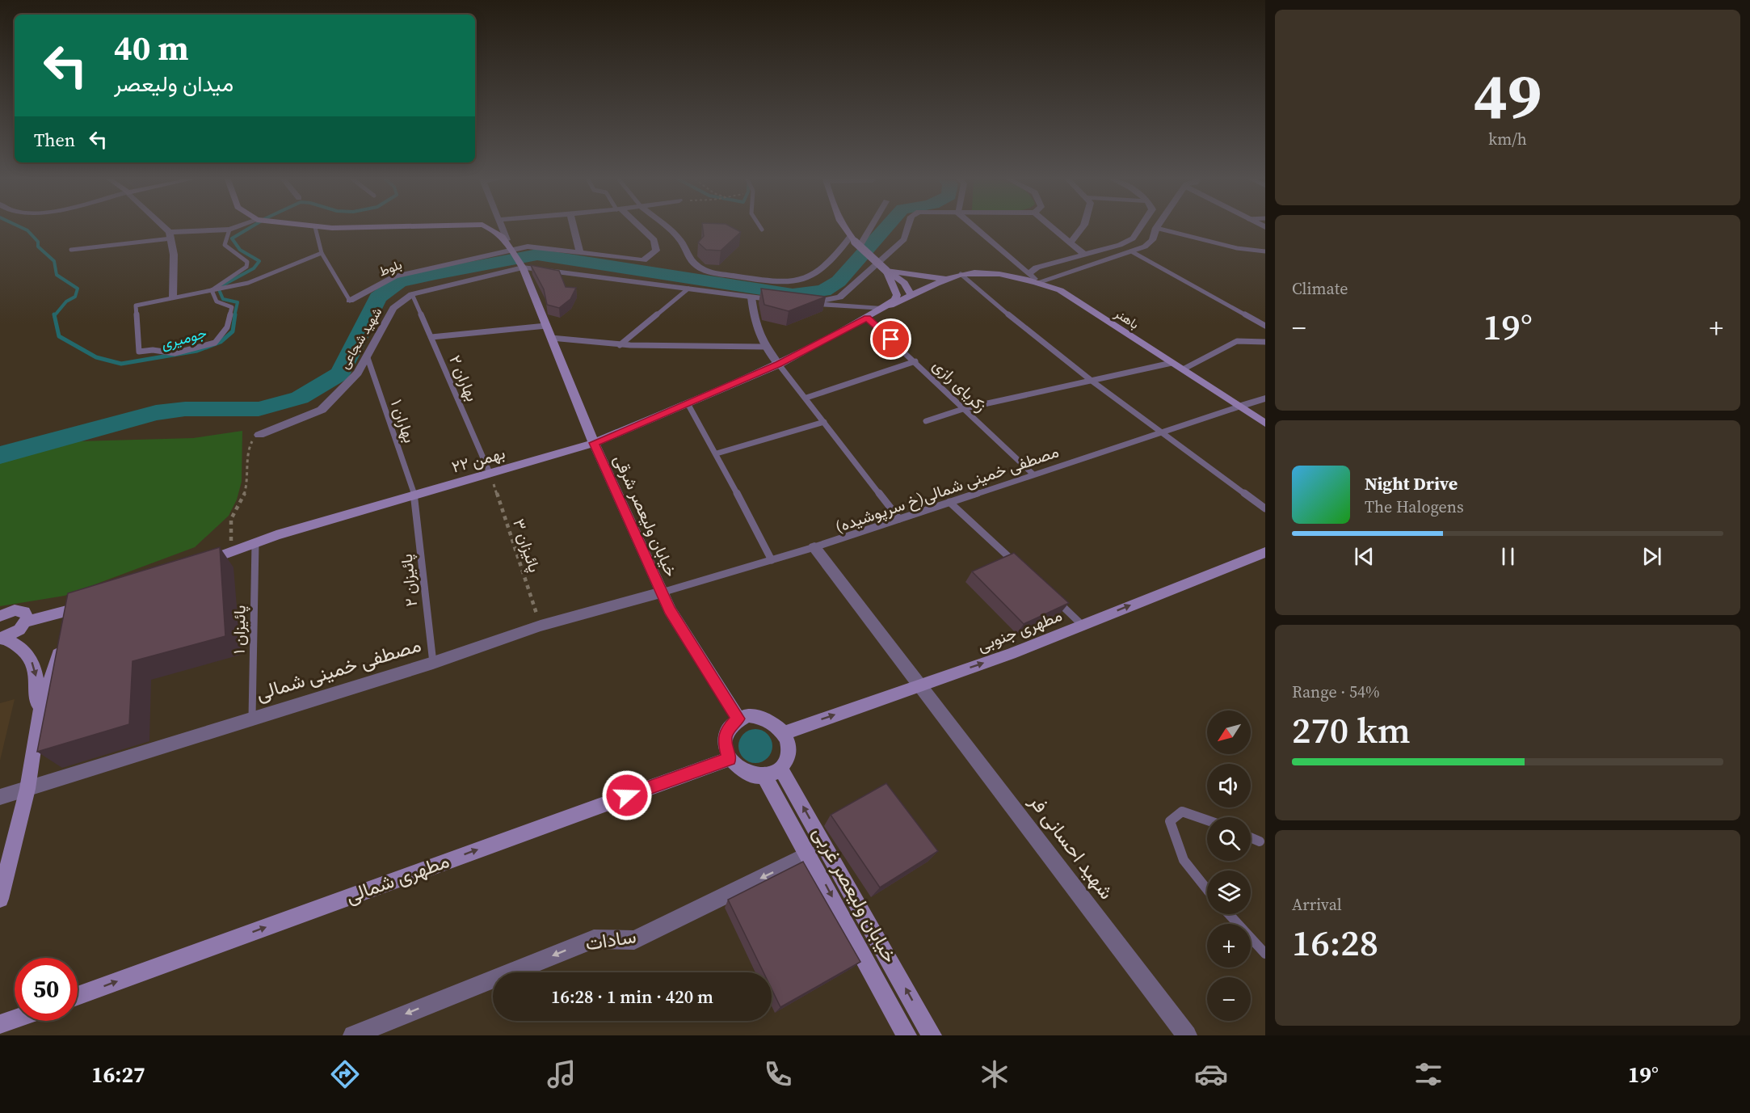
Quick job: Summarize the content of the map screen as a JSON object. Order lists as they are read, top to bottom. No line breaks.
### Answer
{"streets":{"main road":["باهنر","۲۲ بهمن","خیابان ولیعصر شرقی","مطهری جنوبی","مطهری شمالی","خیابان ولیعصر غربی"],"street":["بلوط","شهید شجاعی","مصطفی خمینی شمالی","شهید احسانی فر","سادات"],"lane":["بهاران ۲","زکریای رازی","بهاران ۱","مصطفی خمینی شمالی(خ سرپوشیده)","پائیزان ۲","پائیزان ۱"],"path":["پائیزان ۳"]},"crossings":[["بلوط","خیابان ولیعصر شرقی"],["باهنر","مصطفی خمینی شمالی(خ سرپوشیده)"],["شهید شجاعی","بهاران ۲"],["شهید شجاعی","بهاران ۱"],["شهید شجاعی","خیابان ولیعصر شرقی"],["بهاران ۲","۲۲ بهمن"],["بهاران ۲","پائیزان ۳"],["زکریای رازی","۲۲ بهمن"],["زکریای رازی","مصطفی خمینی شمالی(خ سرپوشیده)"],["بهاران ۱","۲۲ بهمن"],["بهاران ۱","پائیزان ۲"],["۲۲ بهمن","خیابان ولیعصر شرقی"],["۲۲ بهمن","پائیزان ۳"],["۲۲ بهمن","پائیزان ۲"],["۲۲ بهمن","پائیزان ۱"],["مصطفی خمینی شمالی(خ سرپوشیده)","خیابان ولیعصر شرقی"],["مصطفی خمینی شمالی(خ سرپوشیده)","مصطفی خمینی شمالی"],["مصطفی خمینی شمالی(خ سرپوشیده)","شهید احسانی فر"],["خیابان ولیعصر شرقی","مطهری جنوبی"],["خیابان ولیعصر شرقی","مصطفی خمینی شمالی"],["خیابان ولیعصر شرقی","مطهری شمالی"],["خیابان ولیعصر شرقی","خیابان ولیعصر غربی"],["پائیزان ۳","مصطفی خمینی شمالی"],["پائیزان ۲","مصطفی خمینی شمالی"],["پائیزان ۱","مصطفی خمینی شمالی"],["مطهری جنوبی","شهید احسانی فر"],["مطهری جنوبی","مطهری شمالی"],["مطهری جنوبی","خیابان ولیعصر غربی"],["مطهری شمالی","خیابان ولیعصر غربی"],["خیابان ولیعصر غربی","سادات"]],"one_way":["مطهری جنوبی","مطهری شمالی","سادات"],"water":["جومیری"],"north":"bottom left","page":{"tile":[["49","km/h"],"Climate",["Range · 54%","270 km"],["Arrival","16:28"]],"turn":["40 m","میدان ولیعصر"],"then":"Then","heat":["−","19°","+"],"song":["Night Drive","The Halogens"],"map_buttons":["+","−"],"limit":"50","trip":"16:28 · 1 min · 420 m","tabs":["16:27","19°"]}}
